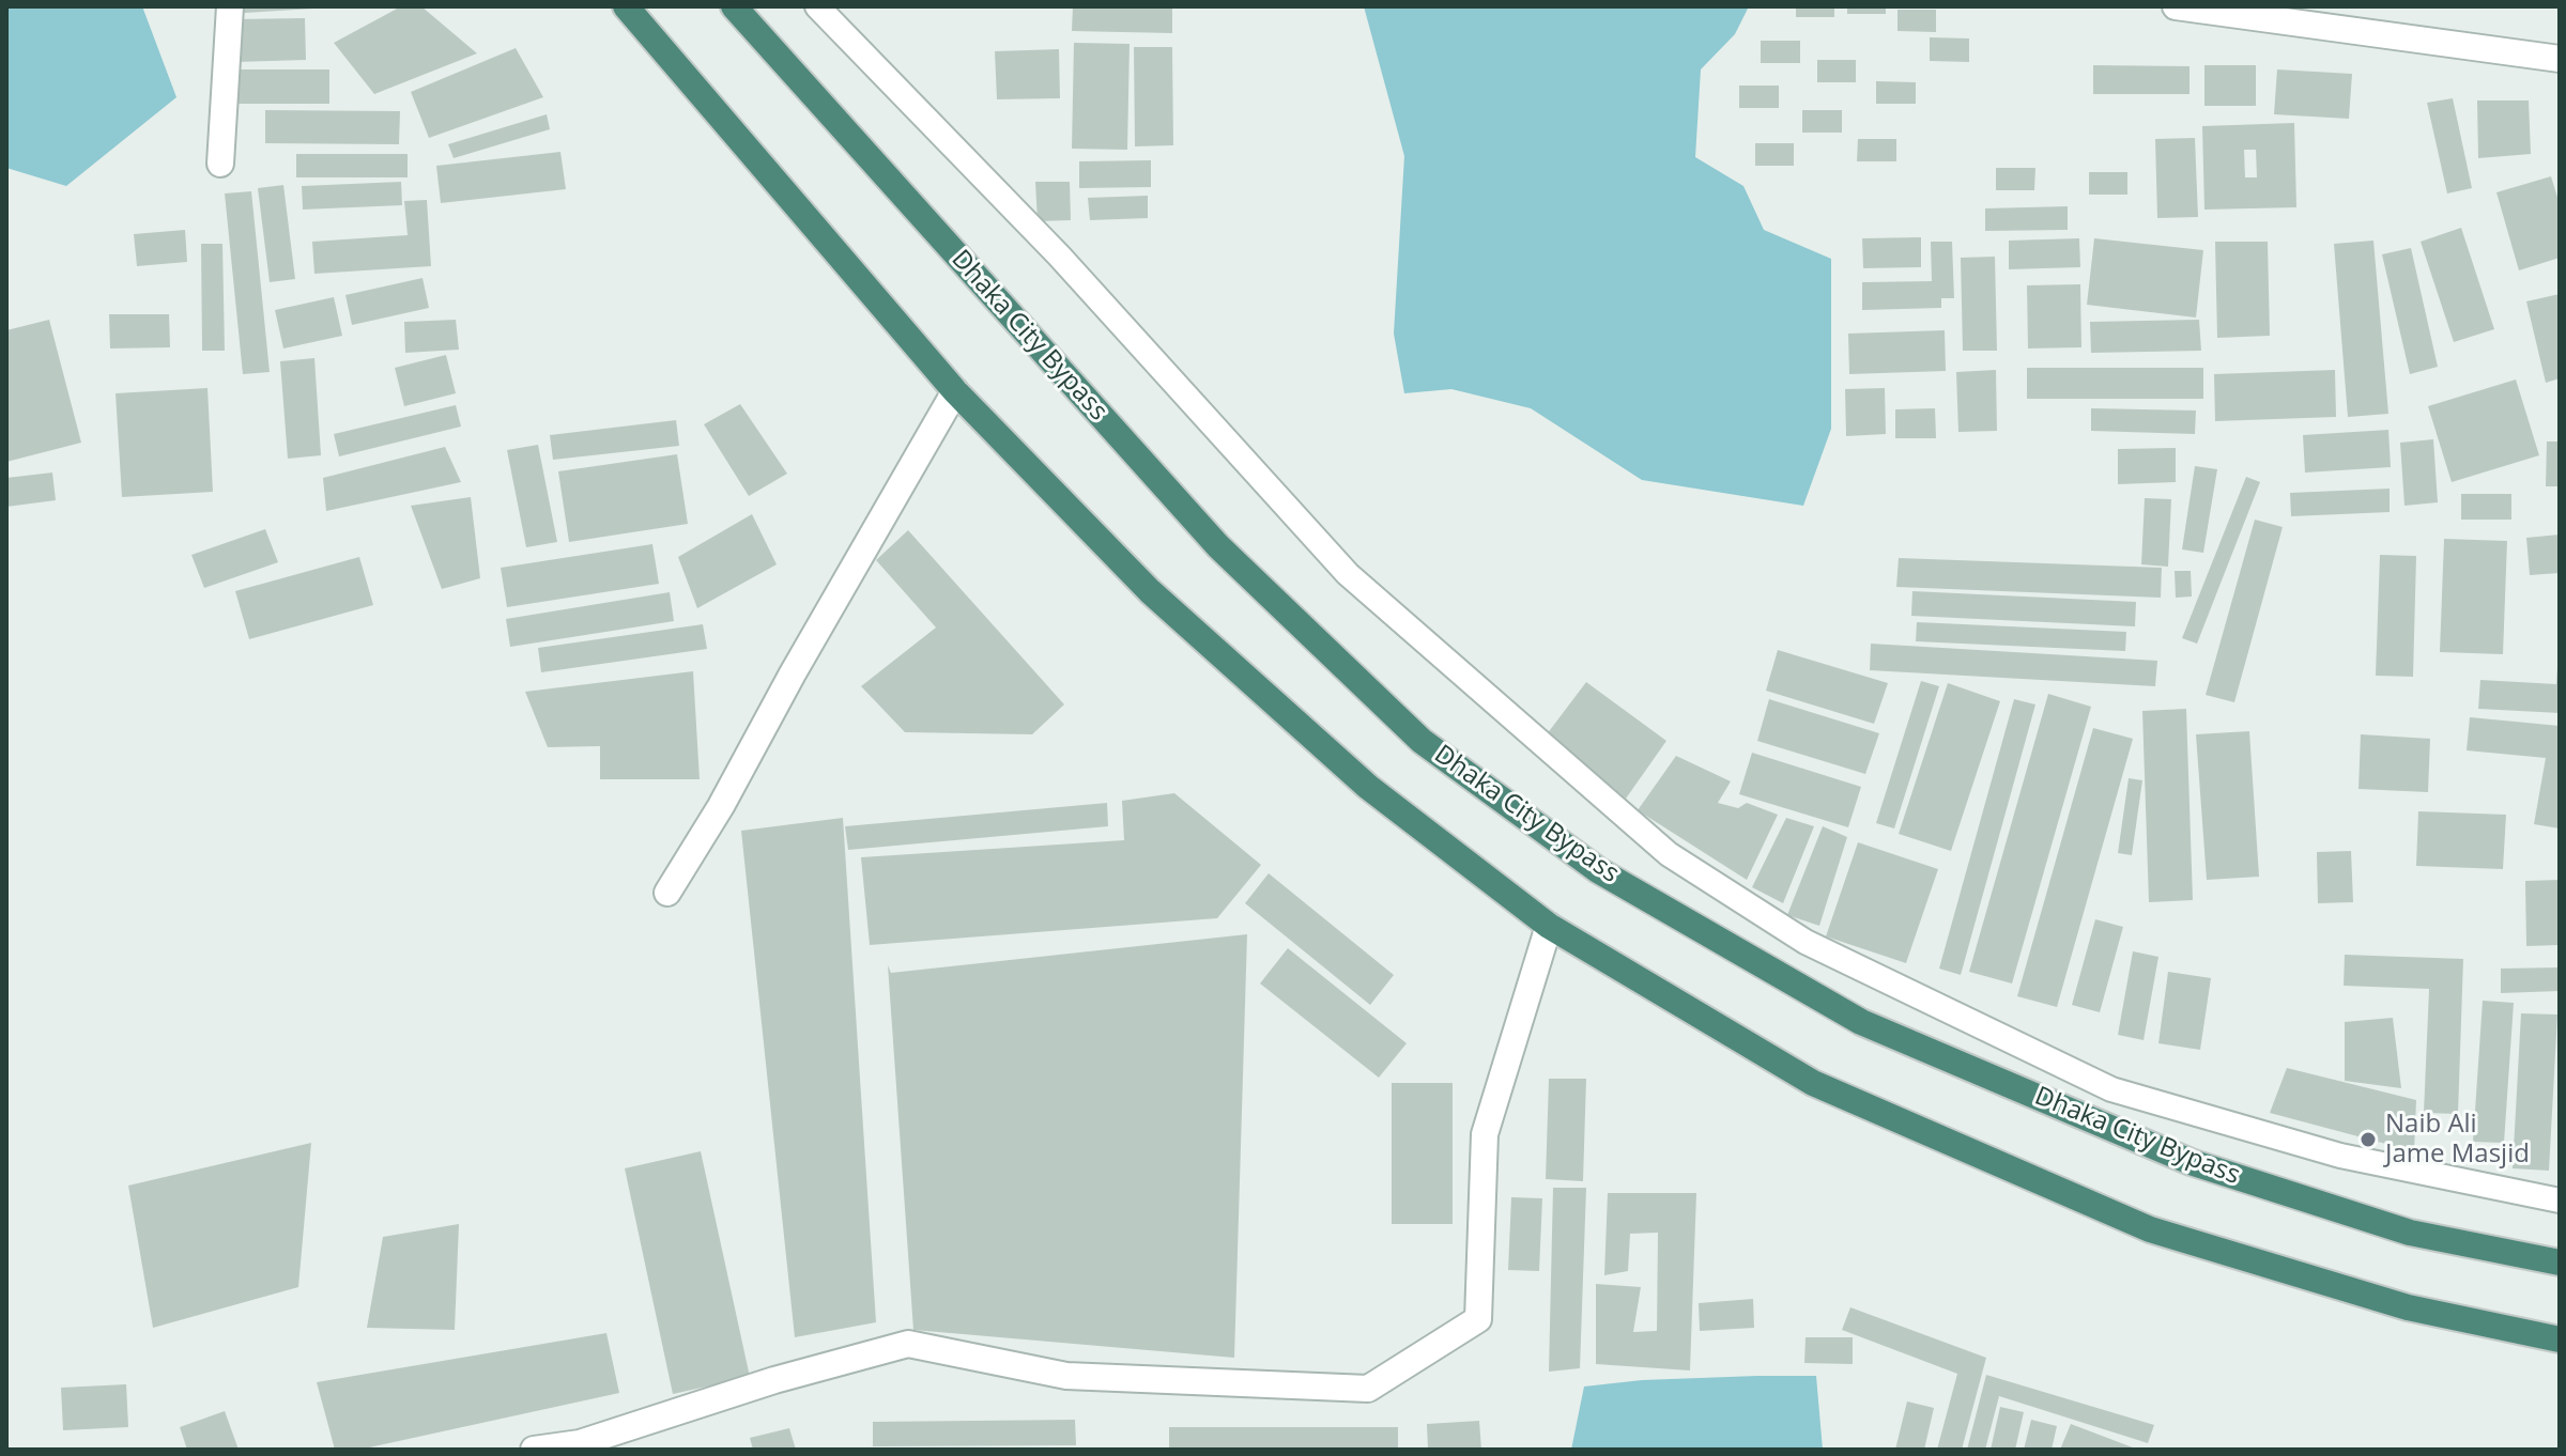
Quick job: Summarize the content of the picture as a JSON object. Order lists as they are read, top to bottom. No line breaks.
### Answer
{"streets":{"highway":["Dhaka City Bypass"]},"places":["Naib Ali Jame Masjid"]}
